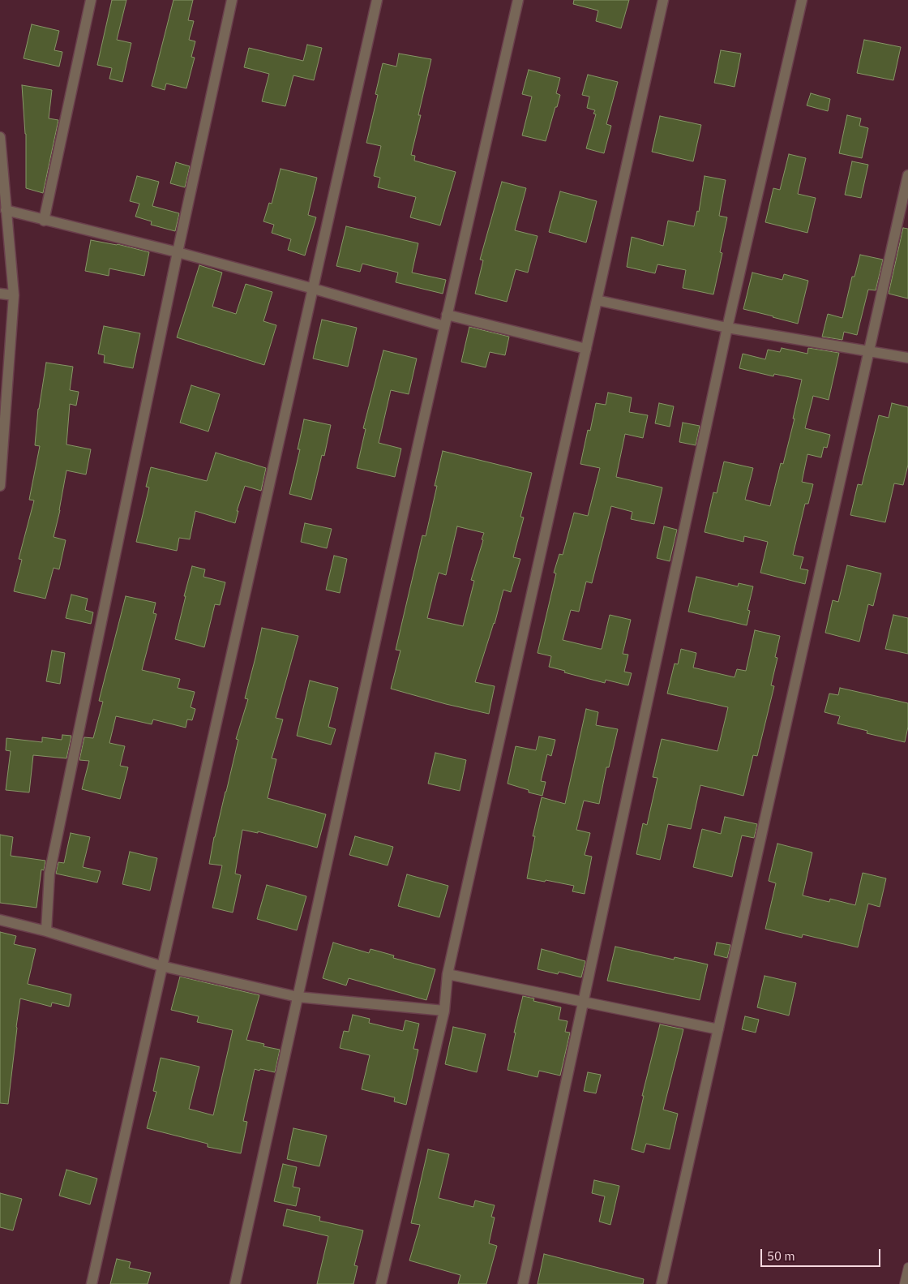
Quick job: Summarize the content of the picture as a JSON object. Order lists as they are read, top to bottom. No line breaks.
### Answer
{"scale_bar":"50 m"}
